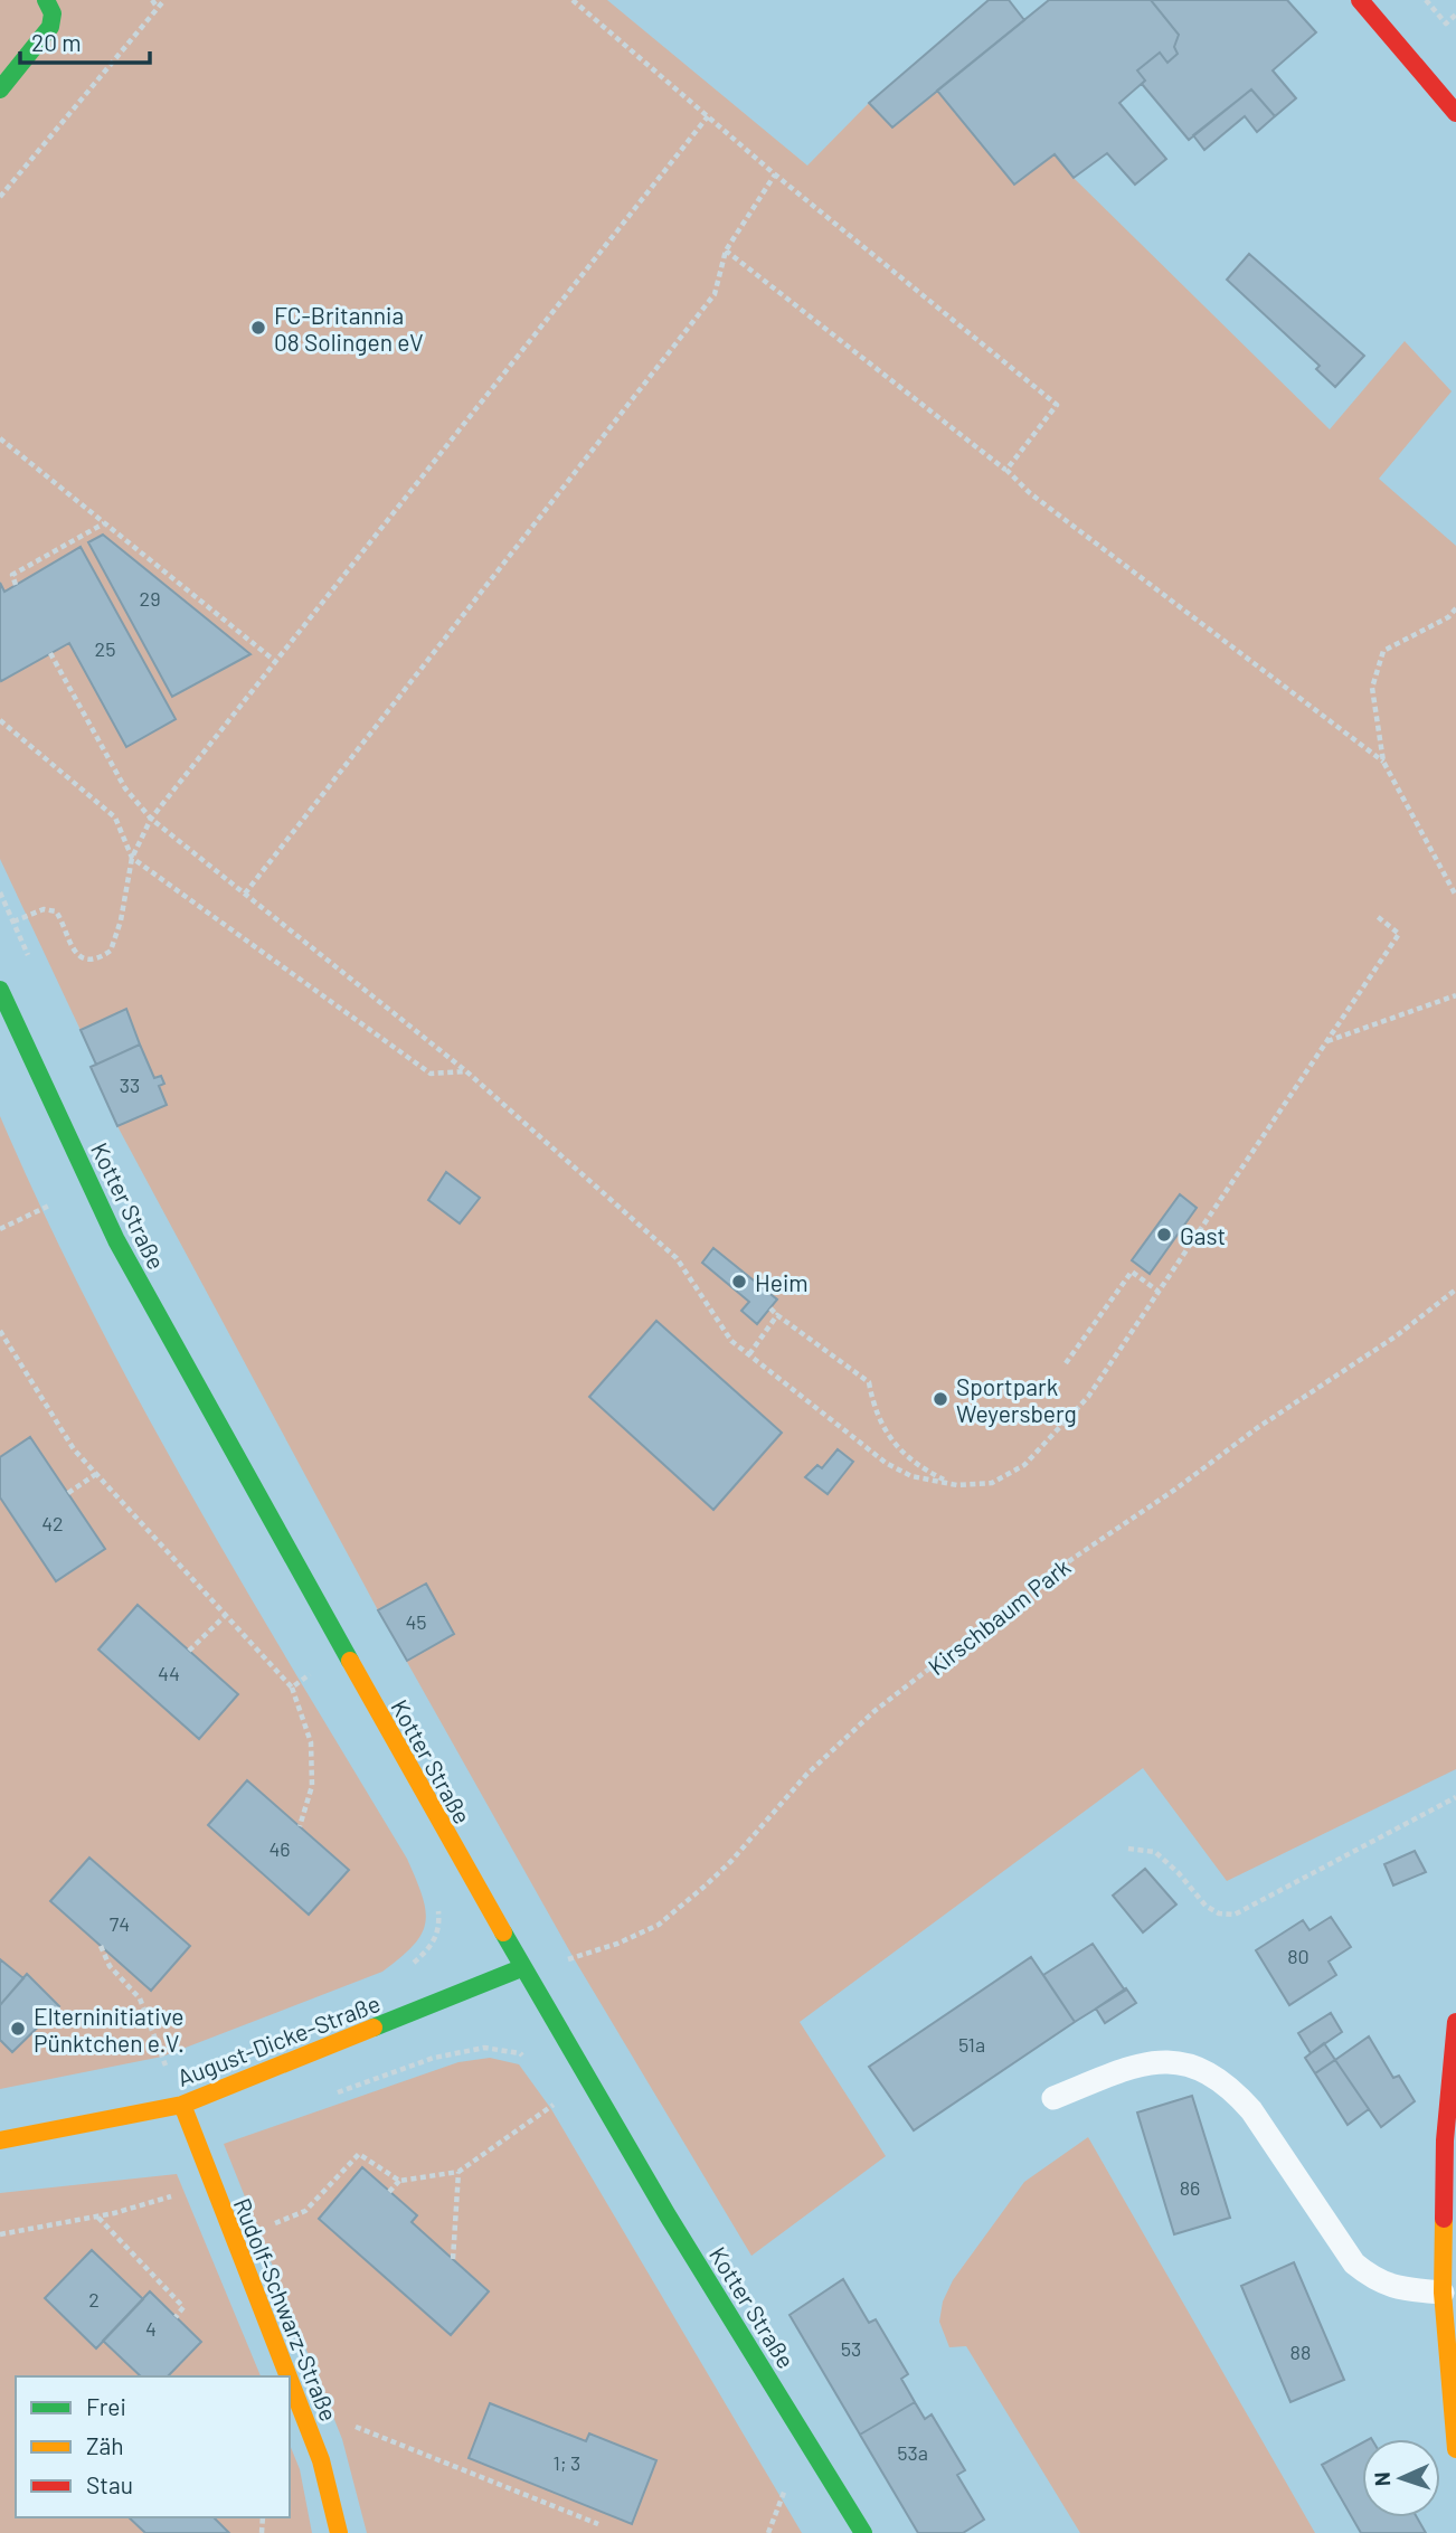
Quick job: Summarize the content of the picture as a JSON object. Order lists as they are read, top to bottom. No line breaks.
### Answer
{"streets":{"street":["Kotter Straße","August-Dicke-Straße","Rudolf-Schwarz-Straße"],"path":["Kirschbaum Park"]},"crossings":[["Kotter Straße","August-Dicke-Straße"],["August-Dicke-Straße","Rudolf-Schwarz-Straße"]],"places":["FC-Britannia 08 Solingen eV","Gast","Heim","Sportpark Weyersberg","Elterninitiative Pünktchen e.V."],"house_numbers":["29","25","33","42","45","44","46","74","80","51a","86","2","4","53","88","53a","1; 3"],"legend":["Frei","Zäh","Stau"],"scale_bar":"20 m","north":"left"}
